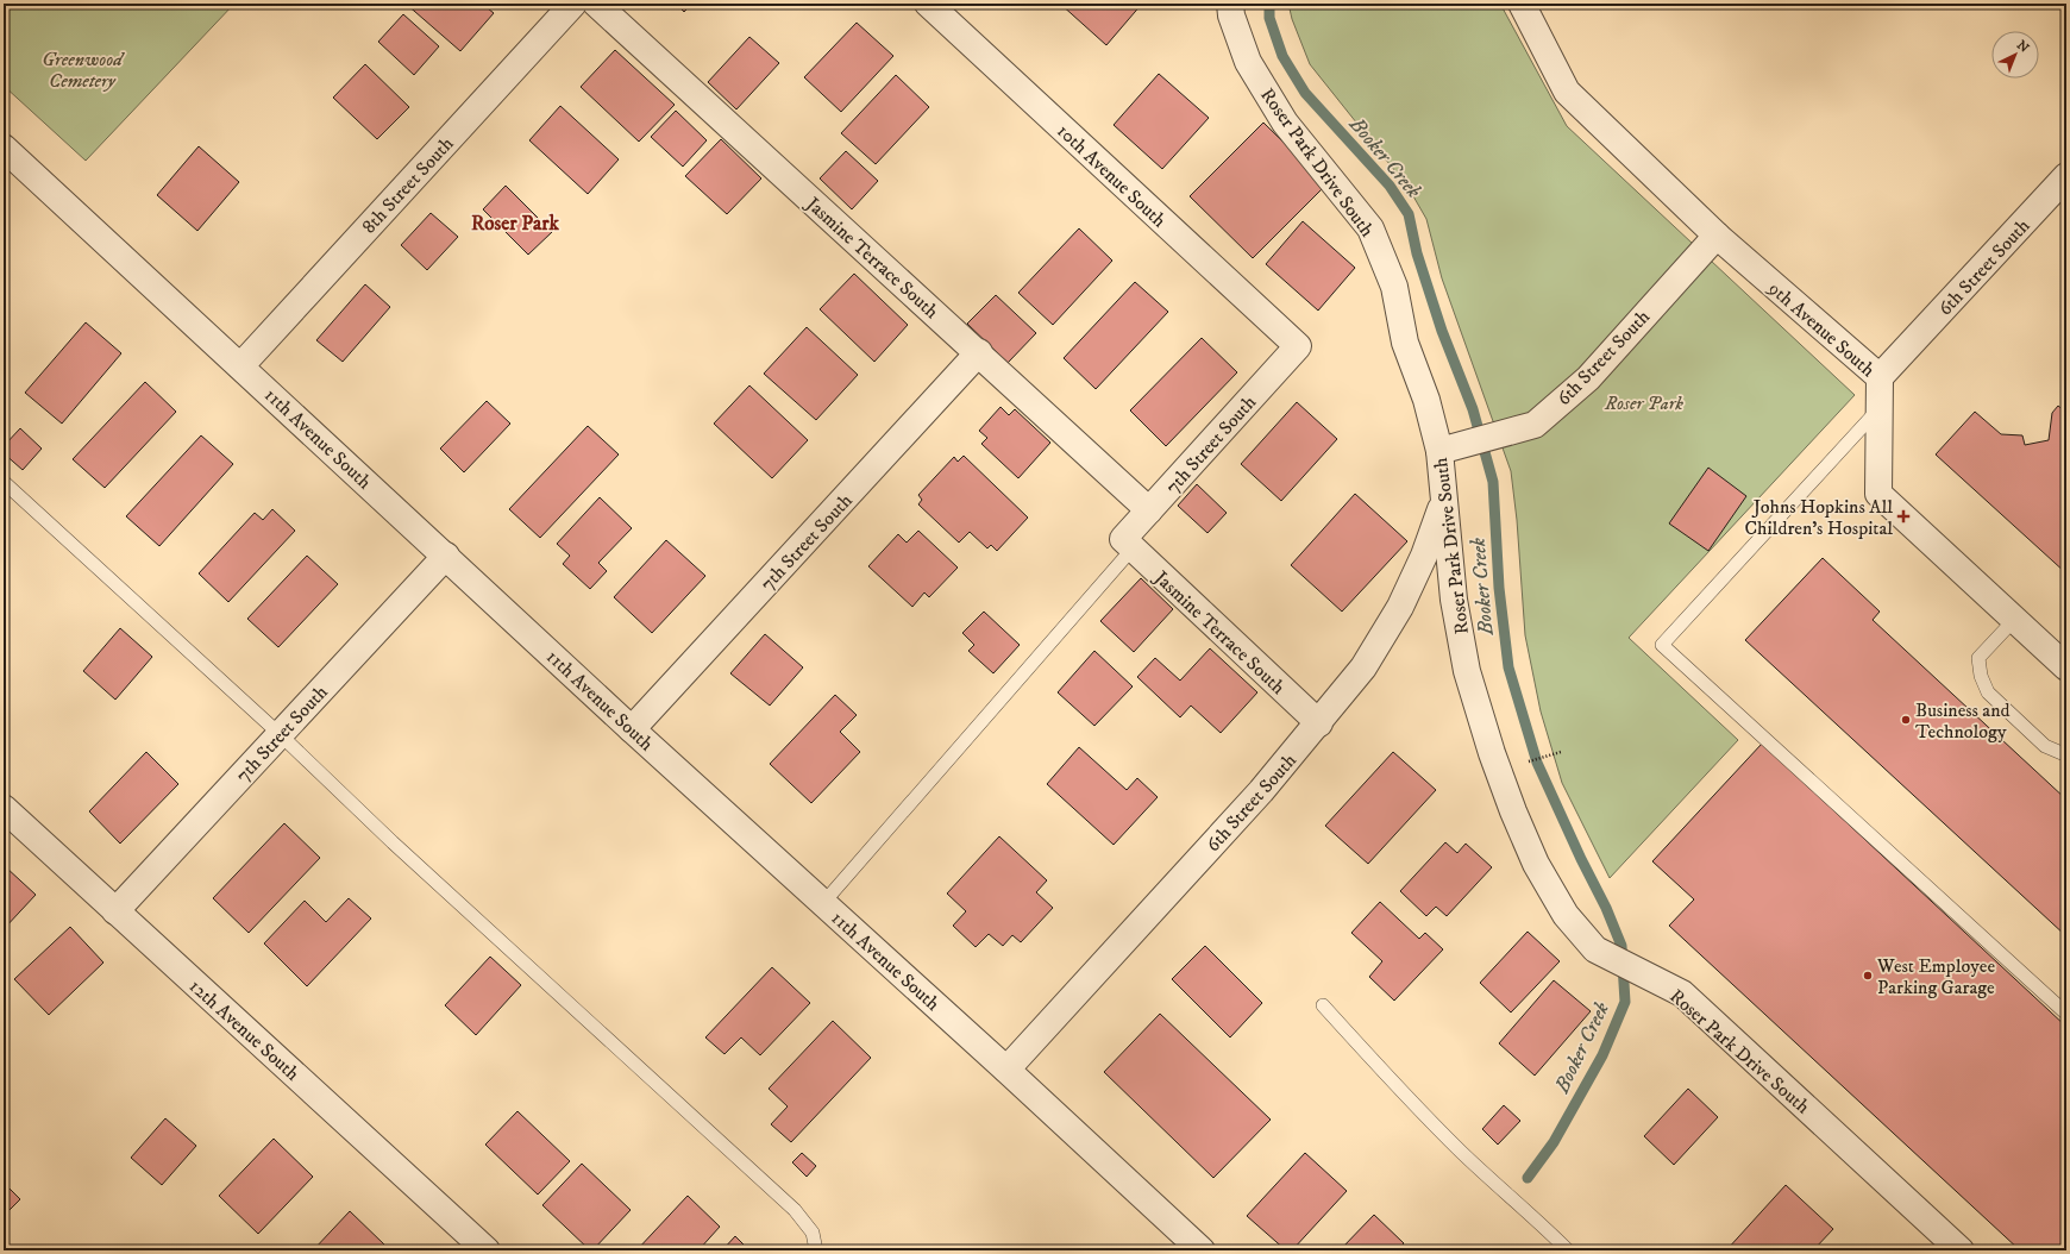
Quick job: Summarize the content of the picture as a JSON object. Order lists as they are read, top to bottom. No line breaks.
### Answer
{"streets":{"street":["Roser Park Drive South","10th Avenue South","8th Street South","Jasmine Terrace South","6th Street South","9th Avenue South","11th Avenue South","7th Street South","12th Avenue South"]},"crossings":[["Roser Park Drive South","6th Street South"],["10th Avenue South","7th Street South"],["8th Street South","11th Avenue South"],["Jasmine Terrace South","6th Street South"],["Jasmine Terrace South","7th Street South"],["6th Street South","9th Avenue South"],["6th Street South","11th Avenue South"],["11th Avenue South","7th Street South"],["7th Street South","12th Avenue South"]],"districts":["Roser Park"],"water":["Booker Creek"],"parks":["Greenwood Cemetery","Roser Park"],"places":{"health":["Johns Hopkins All Children's Hospital"],"other":["Business and Technology","West Employee Parking Garage"]},"north":"top right"}
